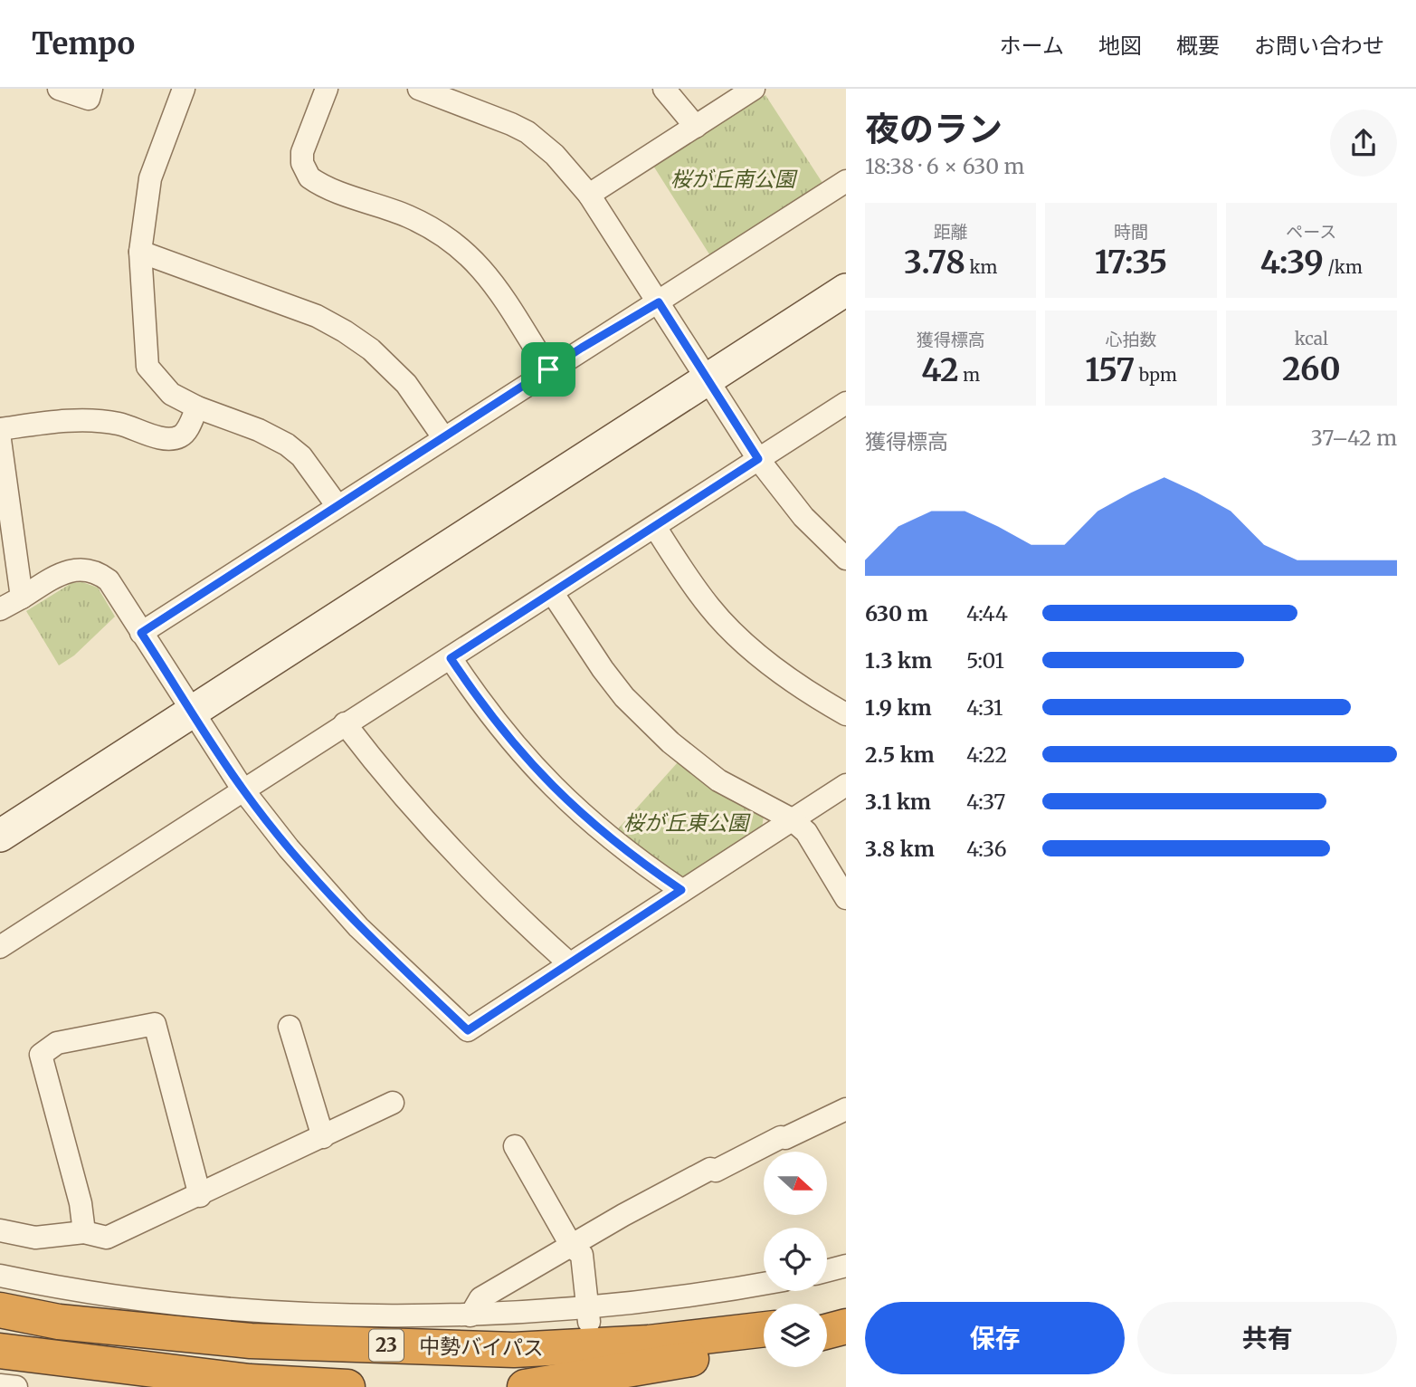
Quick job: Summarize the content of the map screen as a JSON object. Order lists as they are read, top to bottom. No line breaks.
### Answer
{"streets":{"highway":["23","中勢バイパス"]},"parks":["桜が丘南公園","桜が丘東公園"],"north":"right","page":{"header":"Tempo","nav":["ホーム","地図","概要","お問い合わせ"],"heading":["夜のラン","18:38 · 6 × 630 m"],"stats":[["距離","3.78 km"],["時間","17:35"],["ペース","4:39 /km"],["獲得標高","42 m"],["心拍数","157 bpm"],["kcal","260"]],"chart":["獲得標高","37–42 m"],"list":[{"name":"630 m","note":"4:44"},{"name":"1.3 km","note":"5:01"},{"name":"1.9 km","note":"4:31"},{"name":"2.5 km","note":"4:22"},{"name":"3.1 km","note":"4:37"},{"name":"3.8 km","note":"4:36"}],"buttons":["保存","共有"]}}
